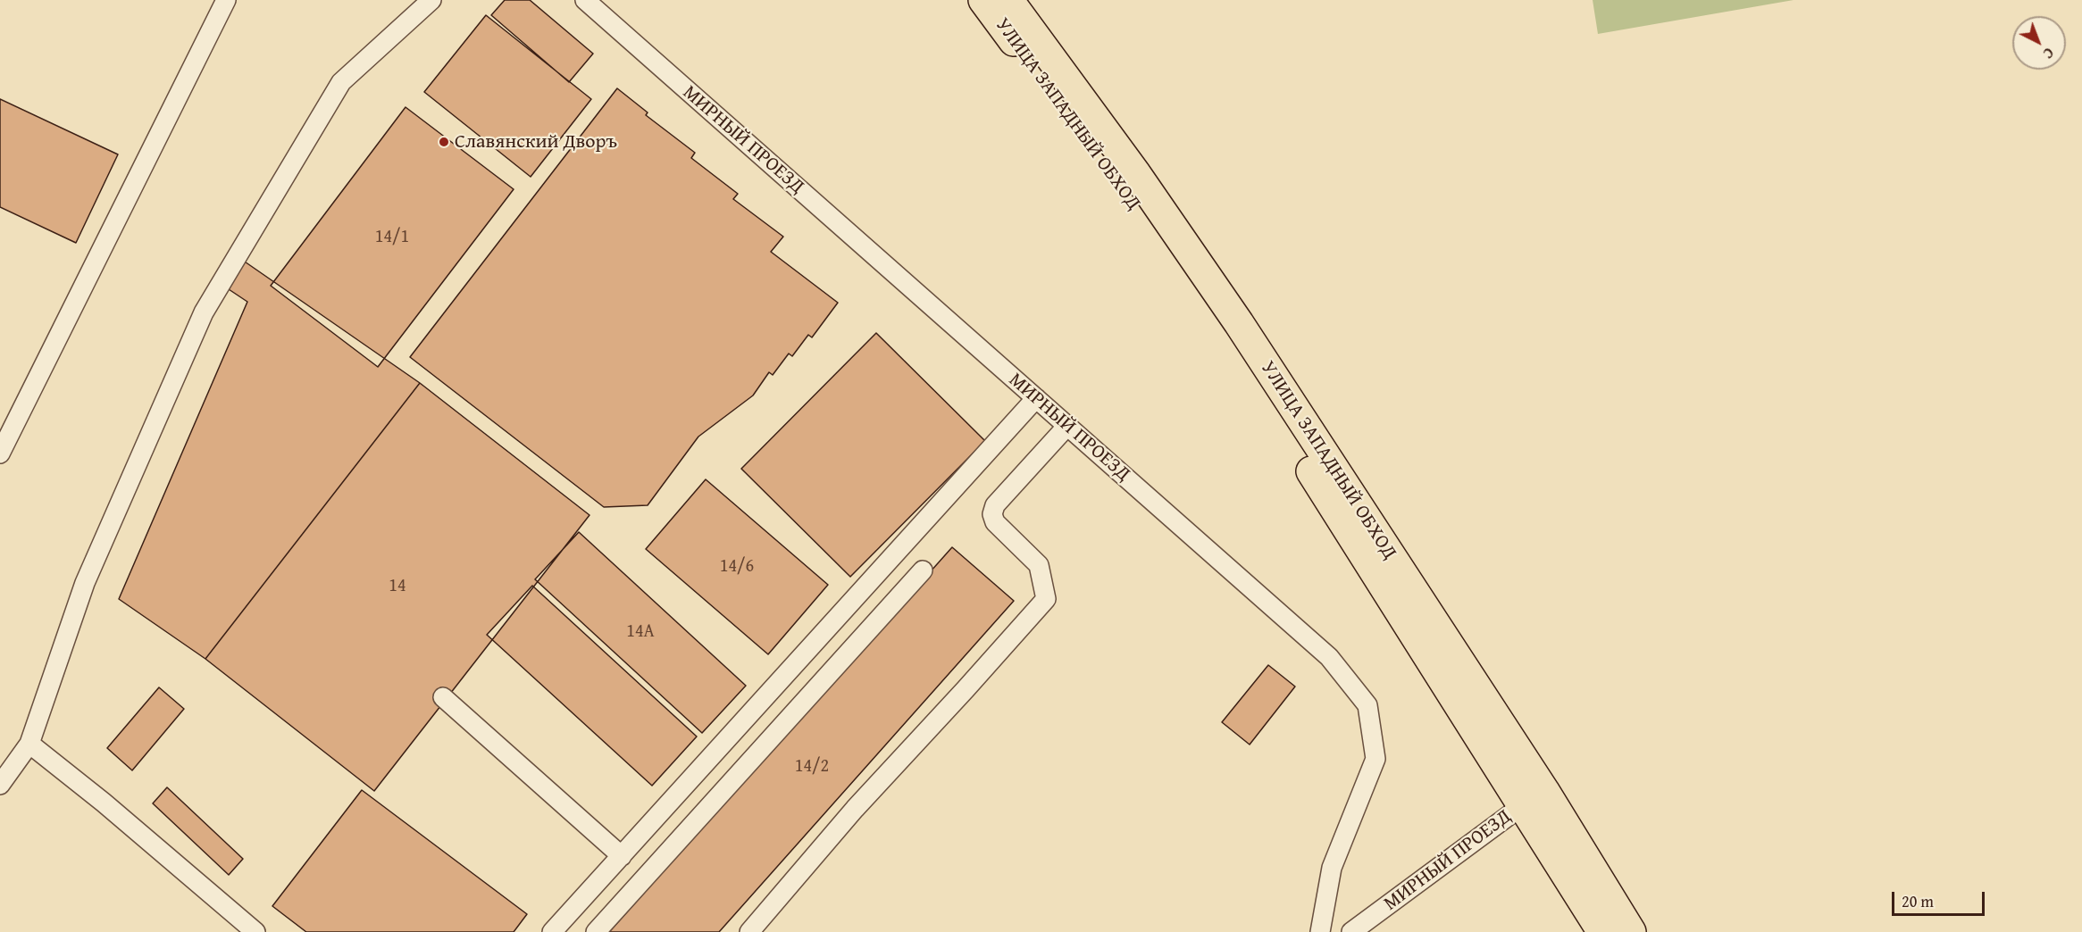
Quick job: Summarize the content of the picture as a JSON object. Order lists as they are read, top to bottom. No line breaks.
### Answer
{"streets":{"highway":["УЛИЦА ЗАПАДНЫЙ ОБХОД"],"lane":["МИРНЫЙ ПРОЕЗД"]},"crossings":[["УЛИЦА ЗАПАДНЫЙ ОБХОД","МИРНЫЙ ПРОЕЗД"]],"places":["Cлавянский Дворъ"],"house_numbers":["14/1","14/6","14","14А","14/2"],"scale_bar":"20 m","north":"bottom right"}
